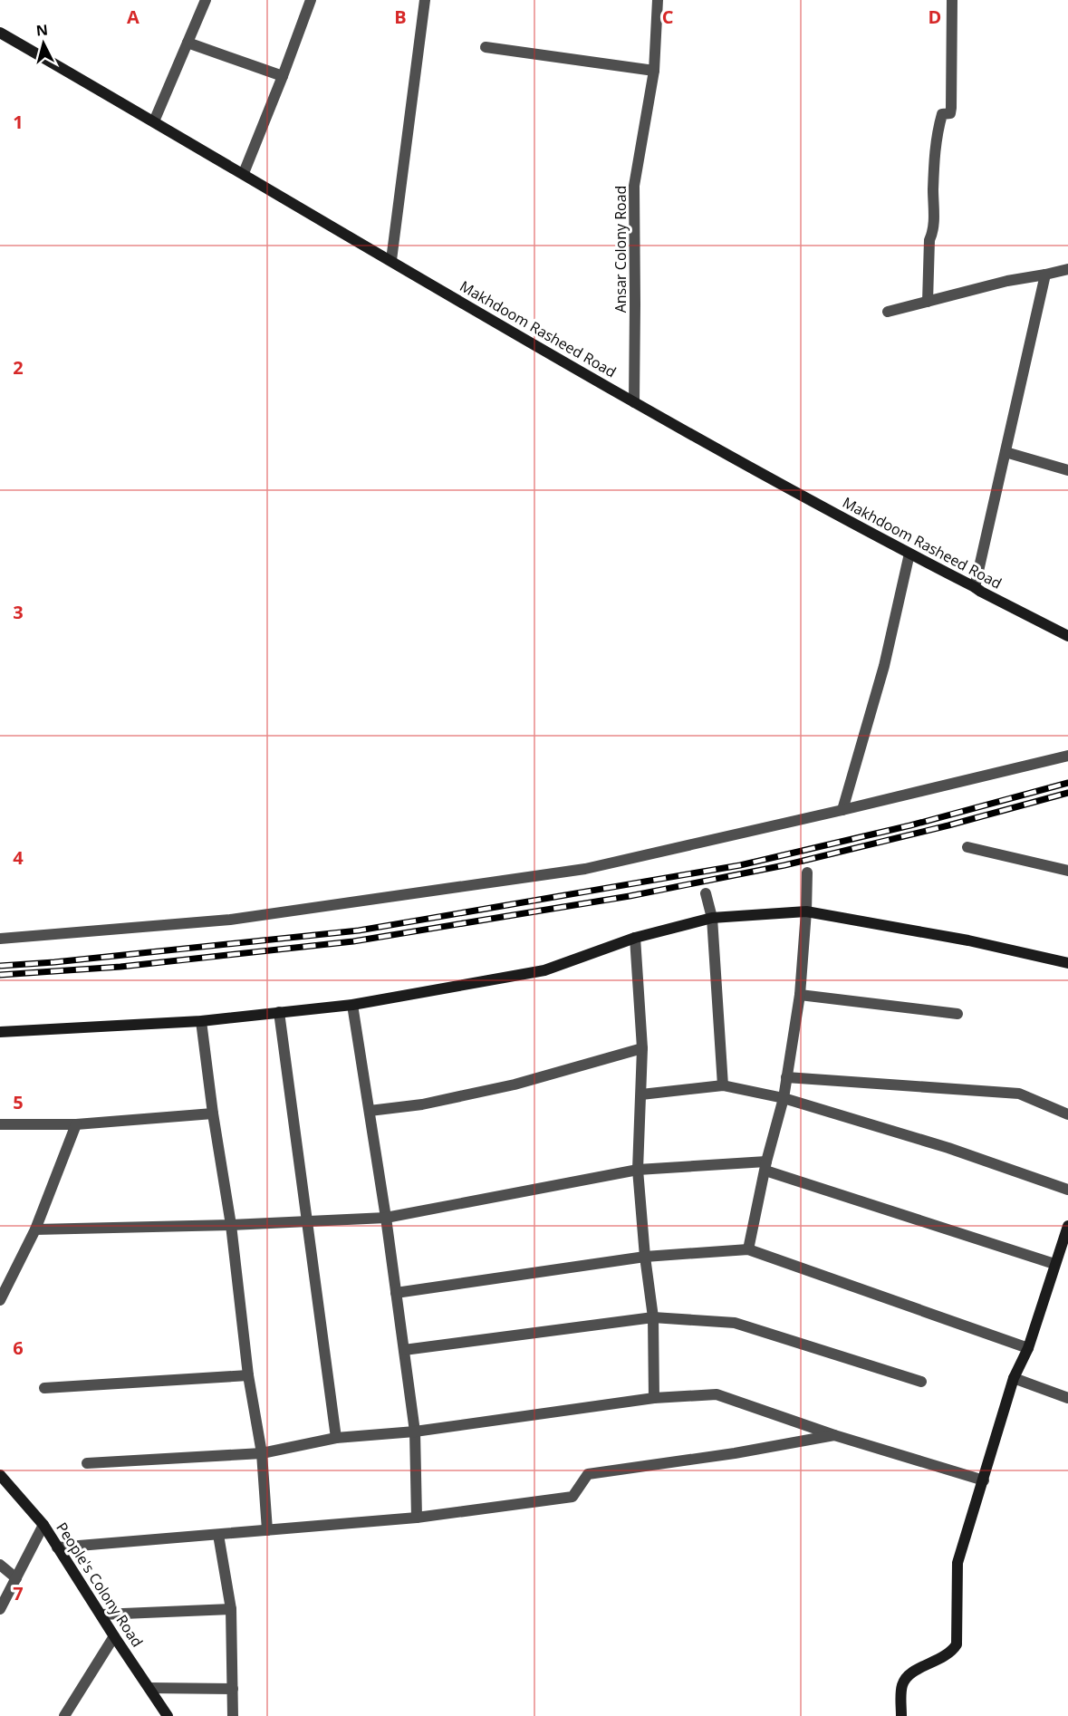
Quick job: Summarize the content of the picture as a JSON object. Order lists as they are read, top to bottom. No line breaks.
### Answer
{"streets":{"street":["Ansar Colony Road","Makhdoom Rasheed Road","People's Colony Road"]},"crossings":[["Ansar Colony Road","Makhdoom Rasheed Road"]],"north":"top","grid":{"columns":["A","B","C","D"],"rows":["1","2","3","4","5","6","7"]}}
